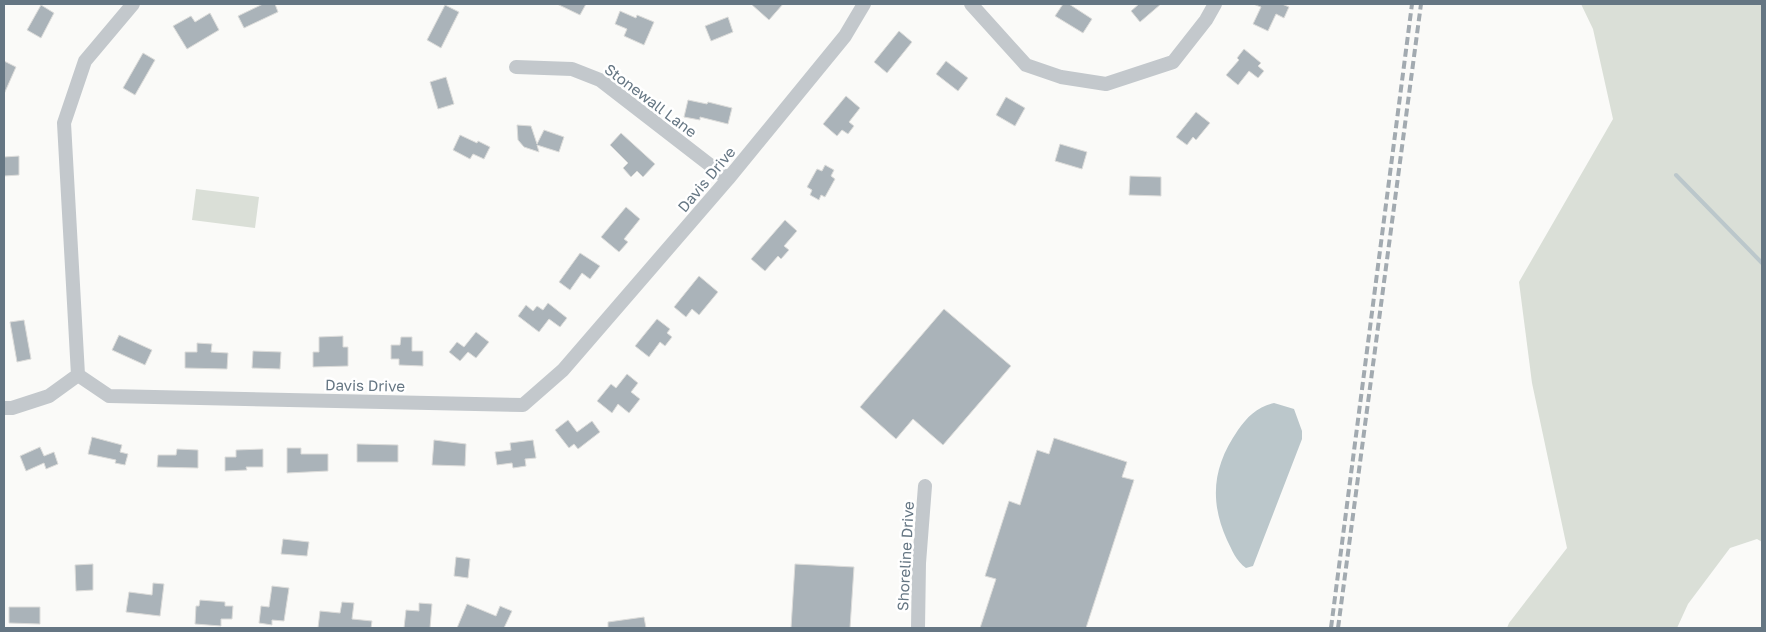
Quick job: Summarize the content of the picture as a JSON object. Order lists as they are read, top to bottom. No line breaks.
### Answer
{"streets":{"street":["Stonewall Lane","Davis Drive","Shoreline Drive"]},"crossings":[["Stonewall Lane","Davis Drive"]]}
